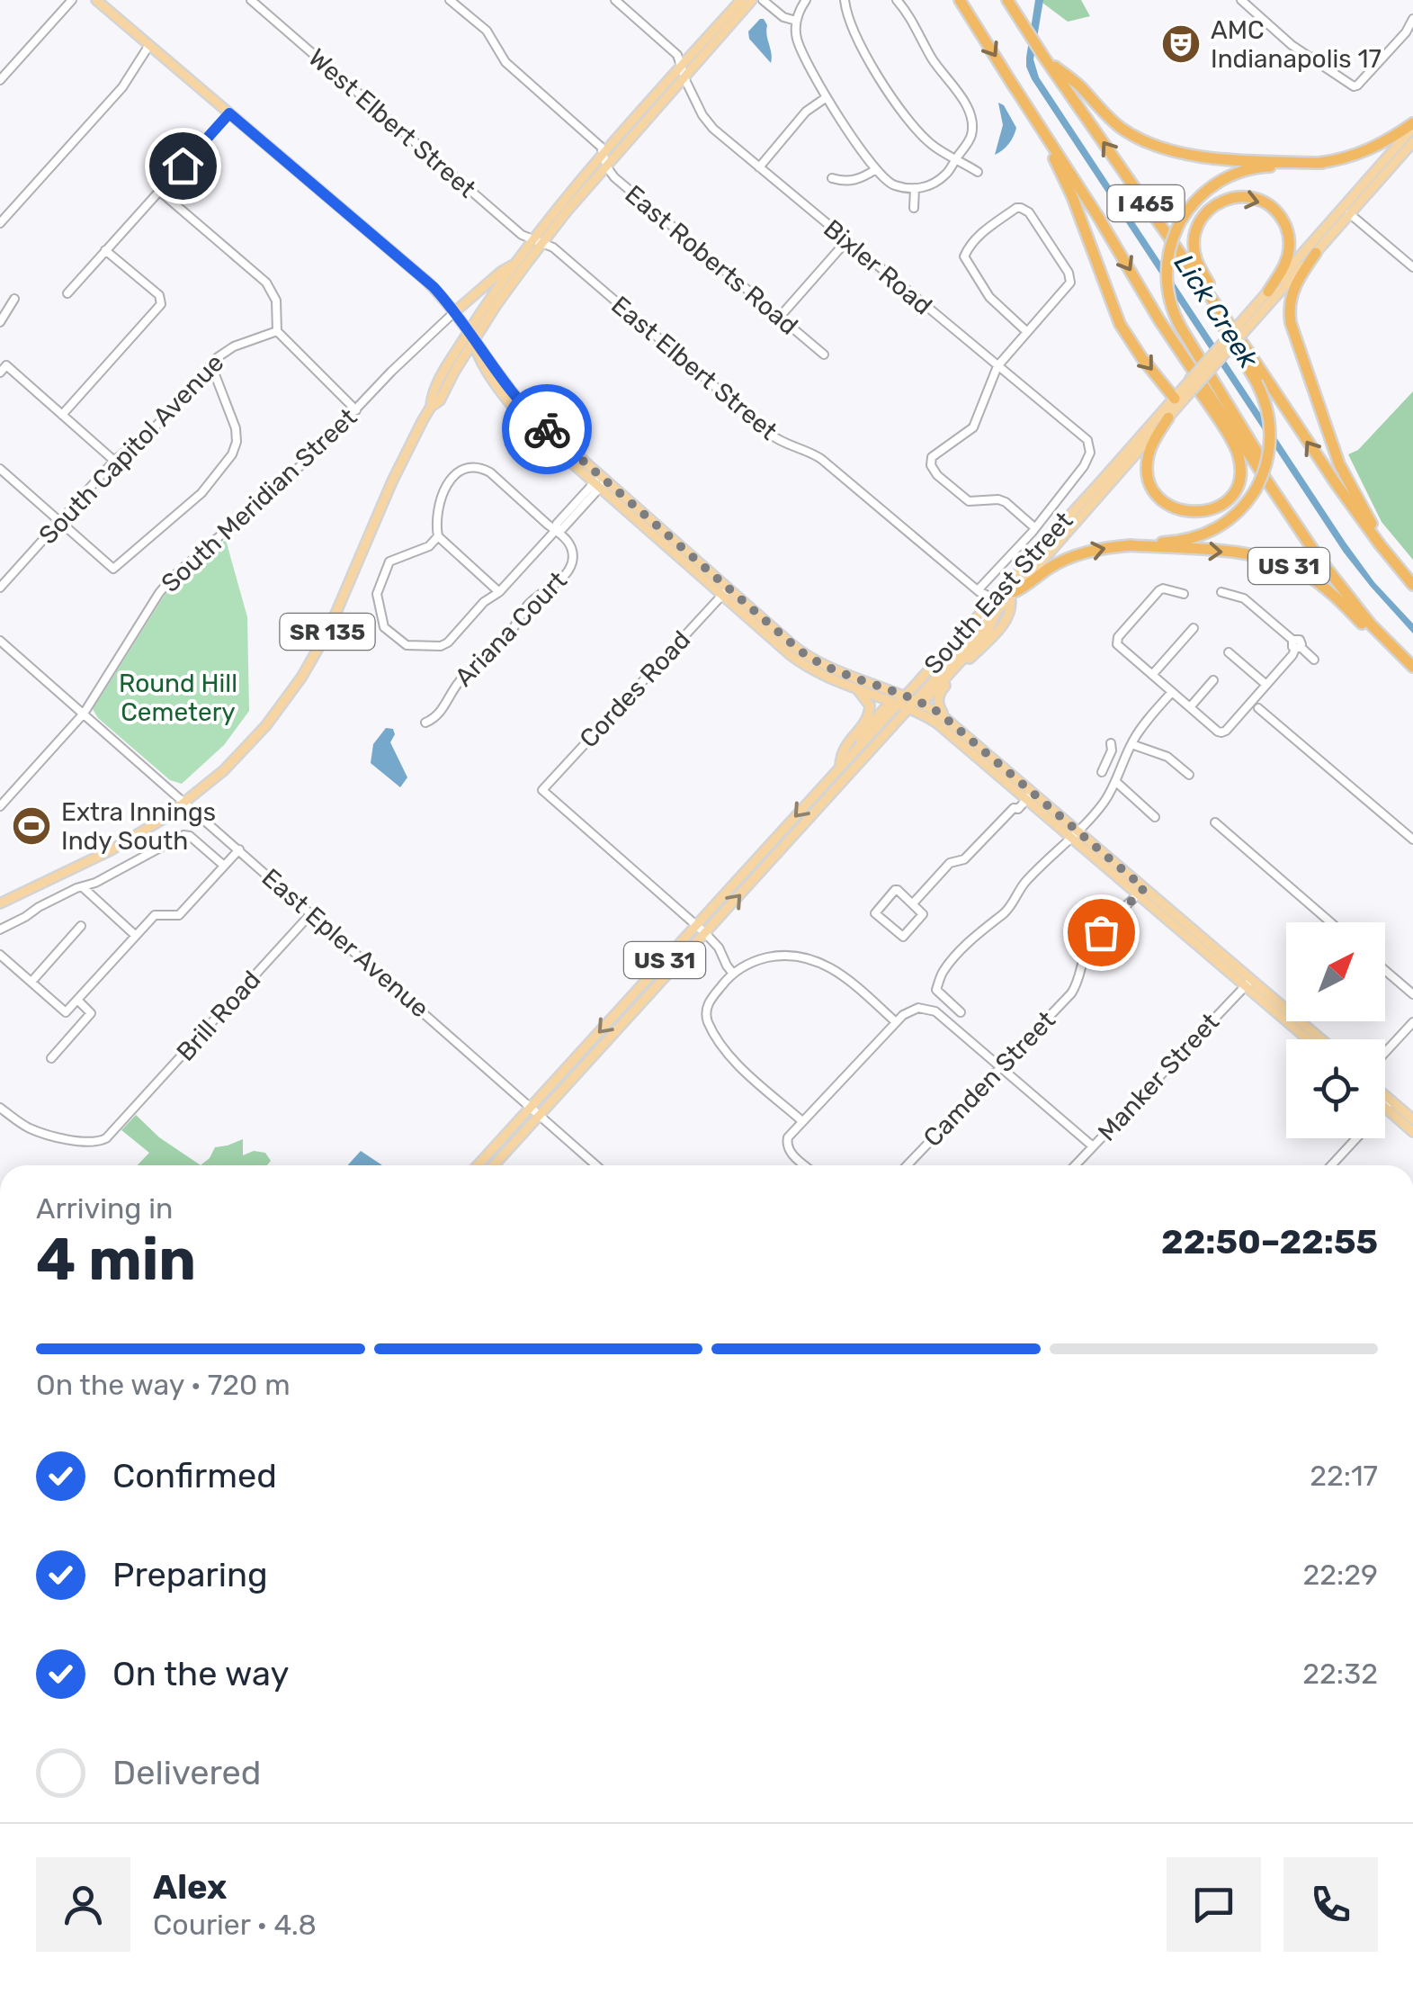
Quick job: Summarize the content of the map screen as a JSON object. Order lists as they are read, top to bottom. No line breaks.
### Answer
{"streets":{"highway":["I 465","US 31"],"main road":["South Meridian Street","South East Street","SR 135"],"street":["West Elbert Street","East Roberts Road","Bixler Road","East Elbert Street","South Capitol Avenue","Ariana Court","Cordes Road","East Epler Avenue","Brill Road","Manker Street","Camden Street"]},"crossings":[["West Elbert Street","East Elbert Street"],["West Elbert Street","South Meridian Street"],["I 465","US 31"],["East Roberts Road","South Meridian Street"],["Bixler Road","South Meridian Street"],["East Elbert Street","South Meridian Street"],["East Elbert Street","South East Street"],["South Meridian Street","East Epler Avenue"],["US 31","South East Street"],["South East Street","Cordes Road"],["South East Street","East Epler Avenue"],["East Epler Avenue","Brill Road"]],"water":["Lick Creek"],"parks":["Round Hill Cemetery"],"places":{"theatre":["AMC Indianapolis 17"],"sports":["Extra Innings Indy South"]},"north":"top right","page":{"heading":["4 min","Arriving in","22:50–22:55"],"panel":["Alex","Courier · 4.8"],"bar":"On the way · 720 m","list":[["Confirmed","22:17"],["Preparing","22:29"],["On the way","22:32"],"Delivered"]}}
